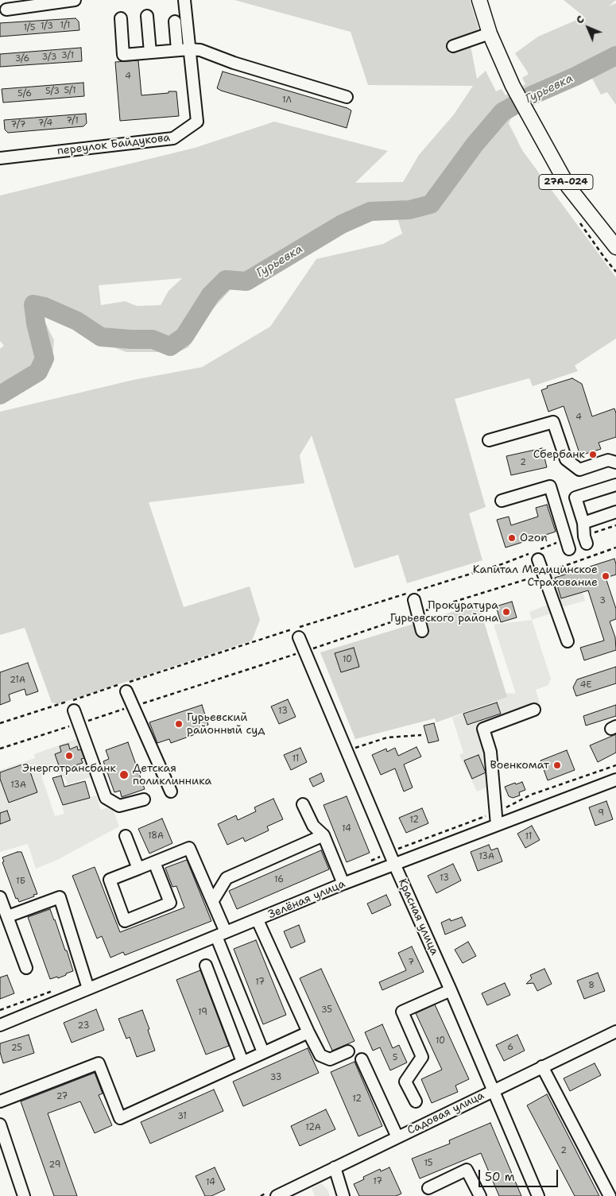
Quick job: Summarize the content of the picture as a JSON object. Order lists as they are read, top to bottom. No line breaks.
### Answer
{"streets":{"main road":["27А-024"],"street":["переулок Байдукова","Зелёная улица","Красная улица","Садовая улица"]},"crossings":[["Зелёная улица","Красная улица"],["Красная улица","Садовая улица"]],"water":["Гурьевка"],"places":["Сбербанк","Ozon","Капитал Медицинское Страхование","Прокуратура Гурьевского района","Гурьевский районный суд","Энерготрансбанк","Военкомат","Детская поликлинника"],"house_numbers":["1/1","1/3","1/5","3/1","3/3","3/6","4","5/1","5/3","5/6","1Л","7/1","7/4","7/7","4","2","3","10","21А","4Е","13","11","13А","9","12","14","18А","11","13А","13","16","1Б","7","17","8","35","19","23","10","6","25","5","33","27","12","31","12А","2","15","29","17","14"],"scale_bar":"50 m","north":"top left"}
